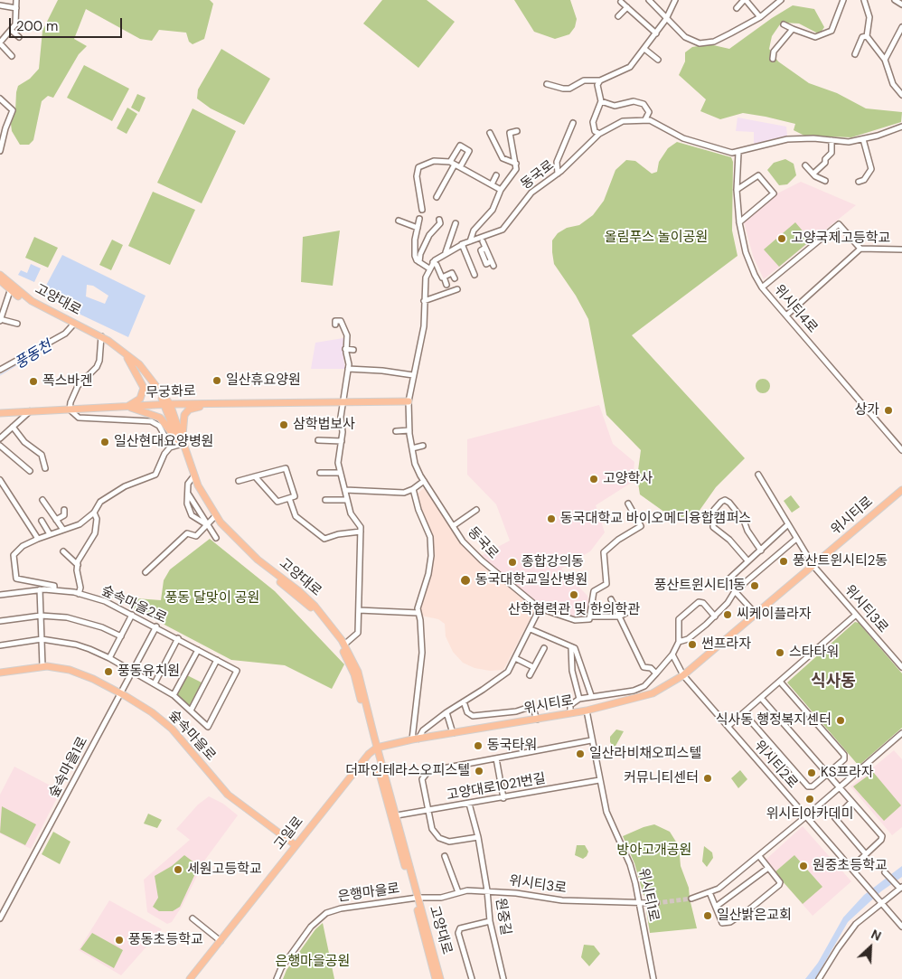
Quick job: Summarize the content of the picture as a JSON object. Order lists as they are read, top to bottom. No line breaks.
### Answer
{"streets":{"main road":["고양대로","무궁화로","위시티로","숲속마을로","고일로"],"street":["동국로","위시티4로","숲속마을2로","위시티3로","위시티2로","숲속마을1로","고양대로1021번길","은행마을로","위시티1로","원중길"]},"crossings":[["동국로","무궁화로"],["고양대로","무궁화로"],["고양대로","위시티로"],["고양대로","숲속마을2로"],["고양대로","위시티3로"],["고양대로","고양대로1021번길"],["고양대로","고일로"],["고양대로","은행마을로"],["위시티로","위시티3로"],["위시티로","위시티2로"],["위시티로","고일로"],["위시티로","위시티1로"],["숲속마을2로","숲속마을1로"],["위시티3로","은행마을로"],["위시티3로","위시티1로"],["위시티3로","원중길"],["숲속마을로","숲속마을1로"],["숲속마을로","고일로"],["고양대로1021번길","위시티1로"],["고양대로1021번길","원중길"]],"districts":["식사동"],"water":["풍동천"],"parks":["올림푸스 놀이공원","풍동 달맞이 공원","방아고개공원","은행마을공원"],"places":["고양국제고등학교","일산휴요양원","폭스바겐","상가","삼학법보사","일산현대요양병원","고양학사","동국대학교 바이오메디융합캠퍼스","풍산트윈시티2동","종합강의동","동국대학교일산병원","풍산트윈시티1동","산학협력관 및 한의학관","씨케이플라자","썬프라자","스타타워","풍동유치원","식사동 행정복지센터","동국타워","일산라비채오피스텔","더파인테라스오피스텔","KS프라자","커뮤니티센터","위시티아카데미","원중초등학교","세원고등학교","일산밝은교회","풍동초등학교"],"scale_bar":"200 m","north":"top right"}
